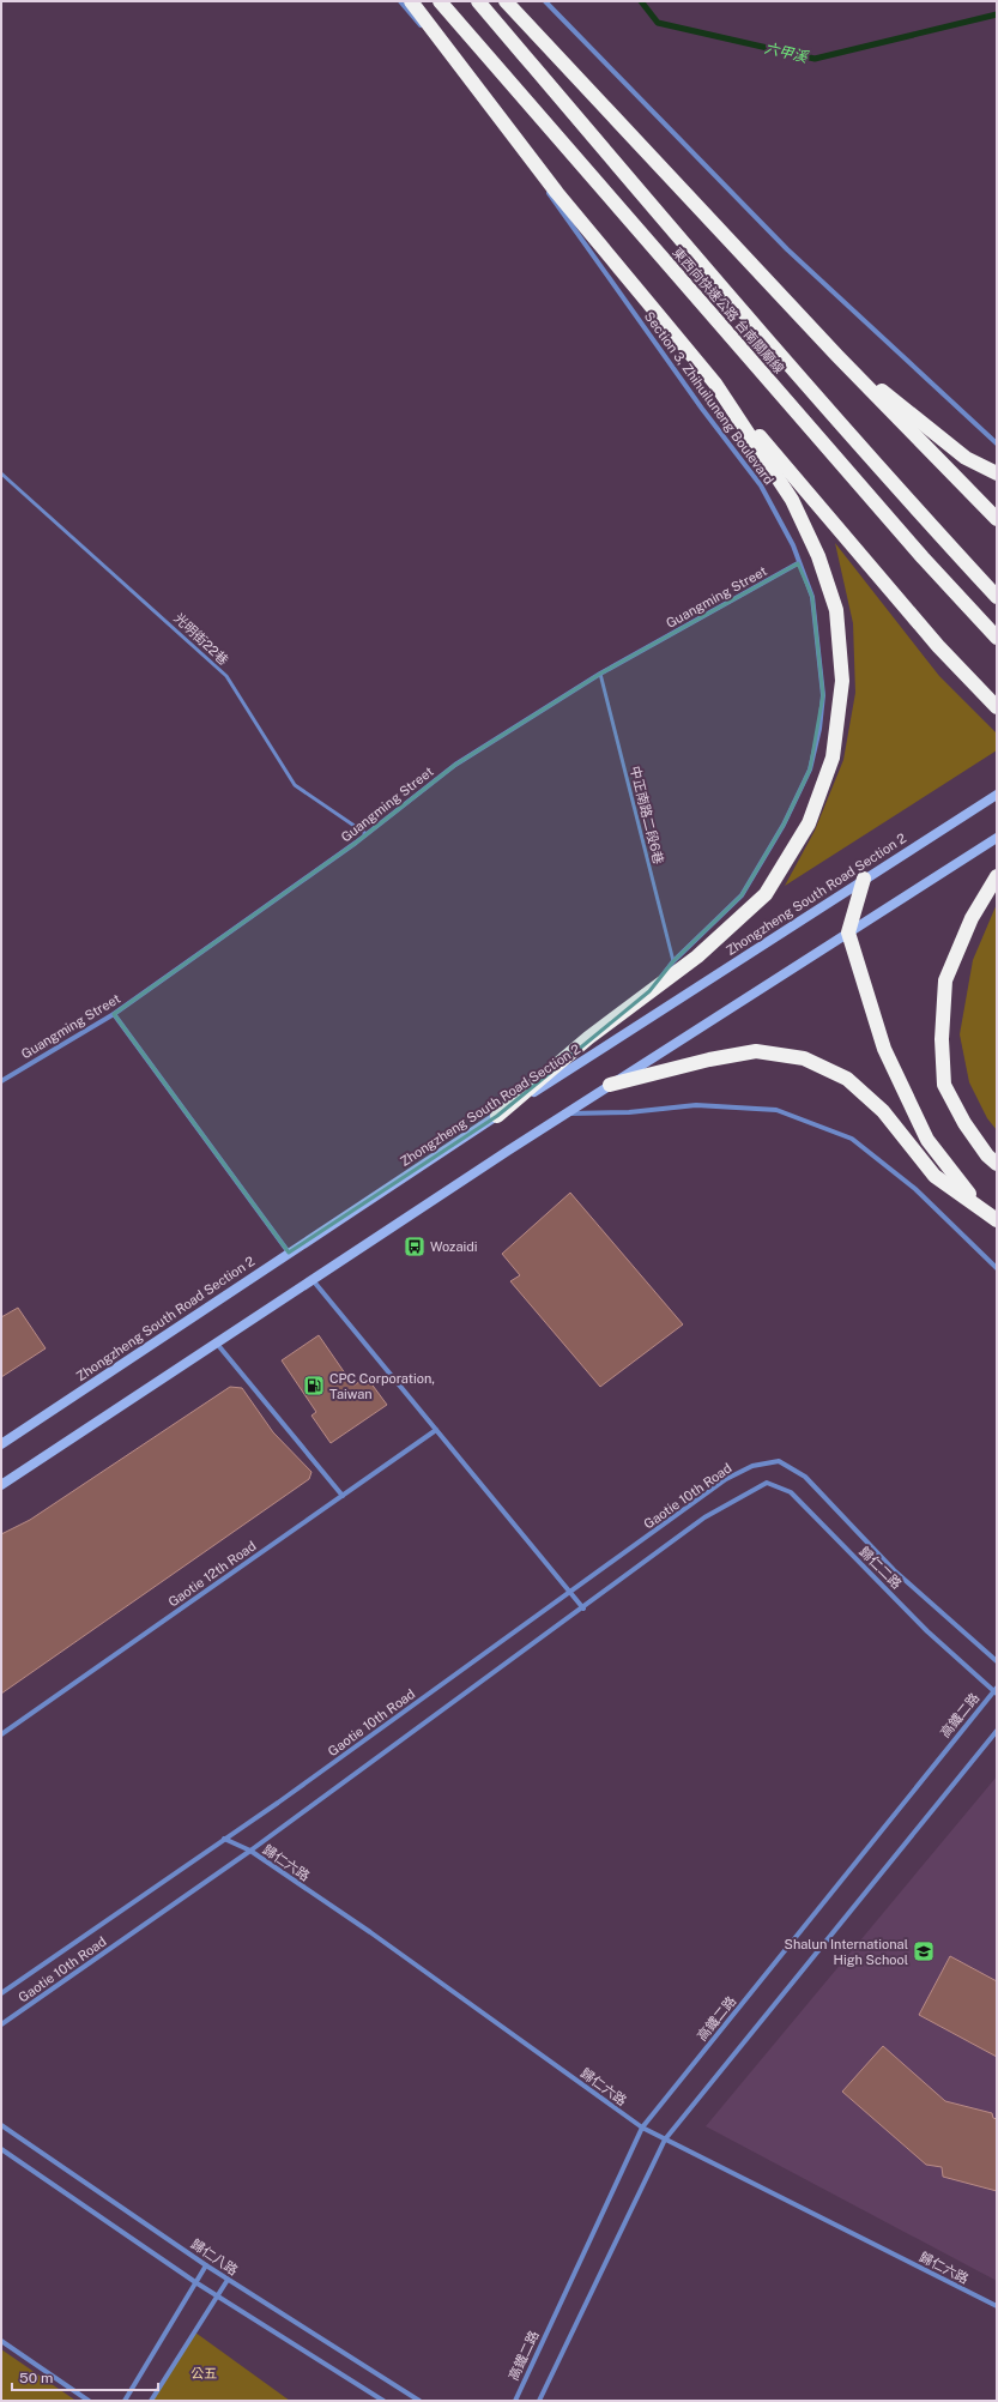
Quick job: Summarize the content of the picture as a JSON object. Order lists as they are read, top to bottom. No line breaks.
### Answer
{"streets":{"highway":["東西向快速公路 台南關廟線"],"street":["Section 3, Zhihuiluneng Boulevard","Guangming Street","Zhongzheng South Road Section 2","Gaotie 10th Road","歸仁二路","Gaotie 12th Road","高鐵二路","歸仁六路","歸仁八路"],"lane":["光明街22巷","中正南路二段6巷"]},"crossings":[["Section 3, Zhihuiluneng Boulevard","Guangming Street"],["Section 3, Zhihuiluneng Boulevard","中正南路二段6巷"],["Guangming Street","光明街22巷"],["Guangming Street","中正南路二段6巷"],["Gaotie 10th Road","歸仁二路"],["Gaotie 10th Road","歸仁六路"],["歸仁二路","高鐵二路"],["高鐵二路","歸仁六路"]],"water":["六甲溪"],"parks":["公五"],"places":{"bus stop":["Wozaidi"],"fuel station":["CPC Corporation, Taiwan"],"school or university":["Shalun International High School"]},"scale_bar":"50 m"}
